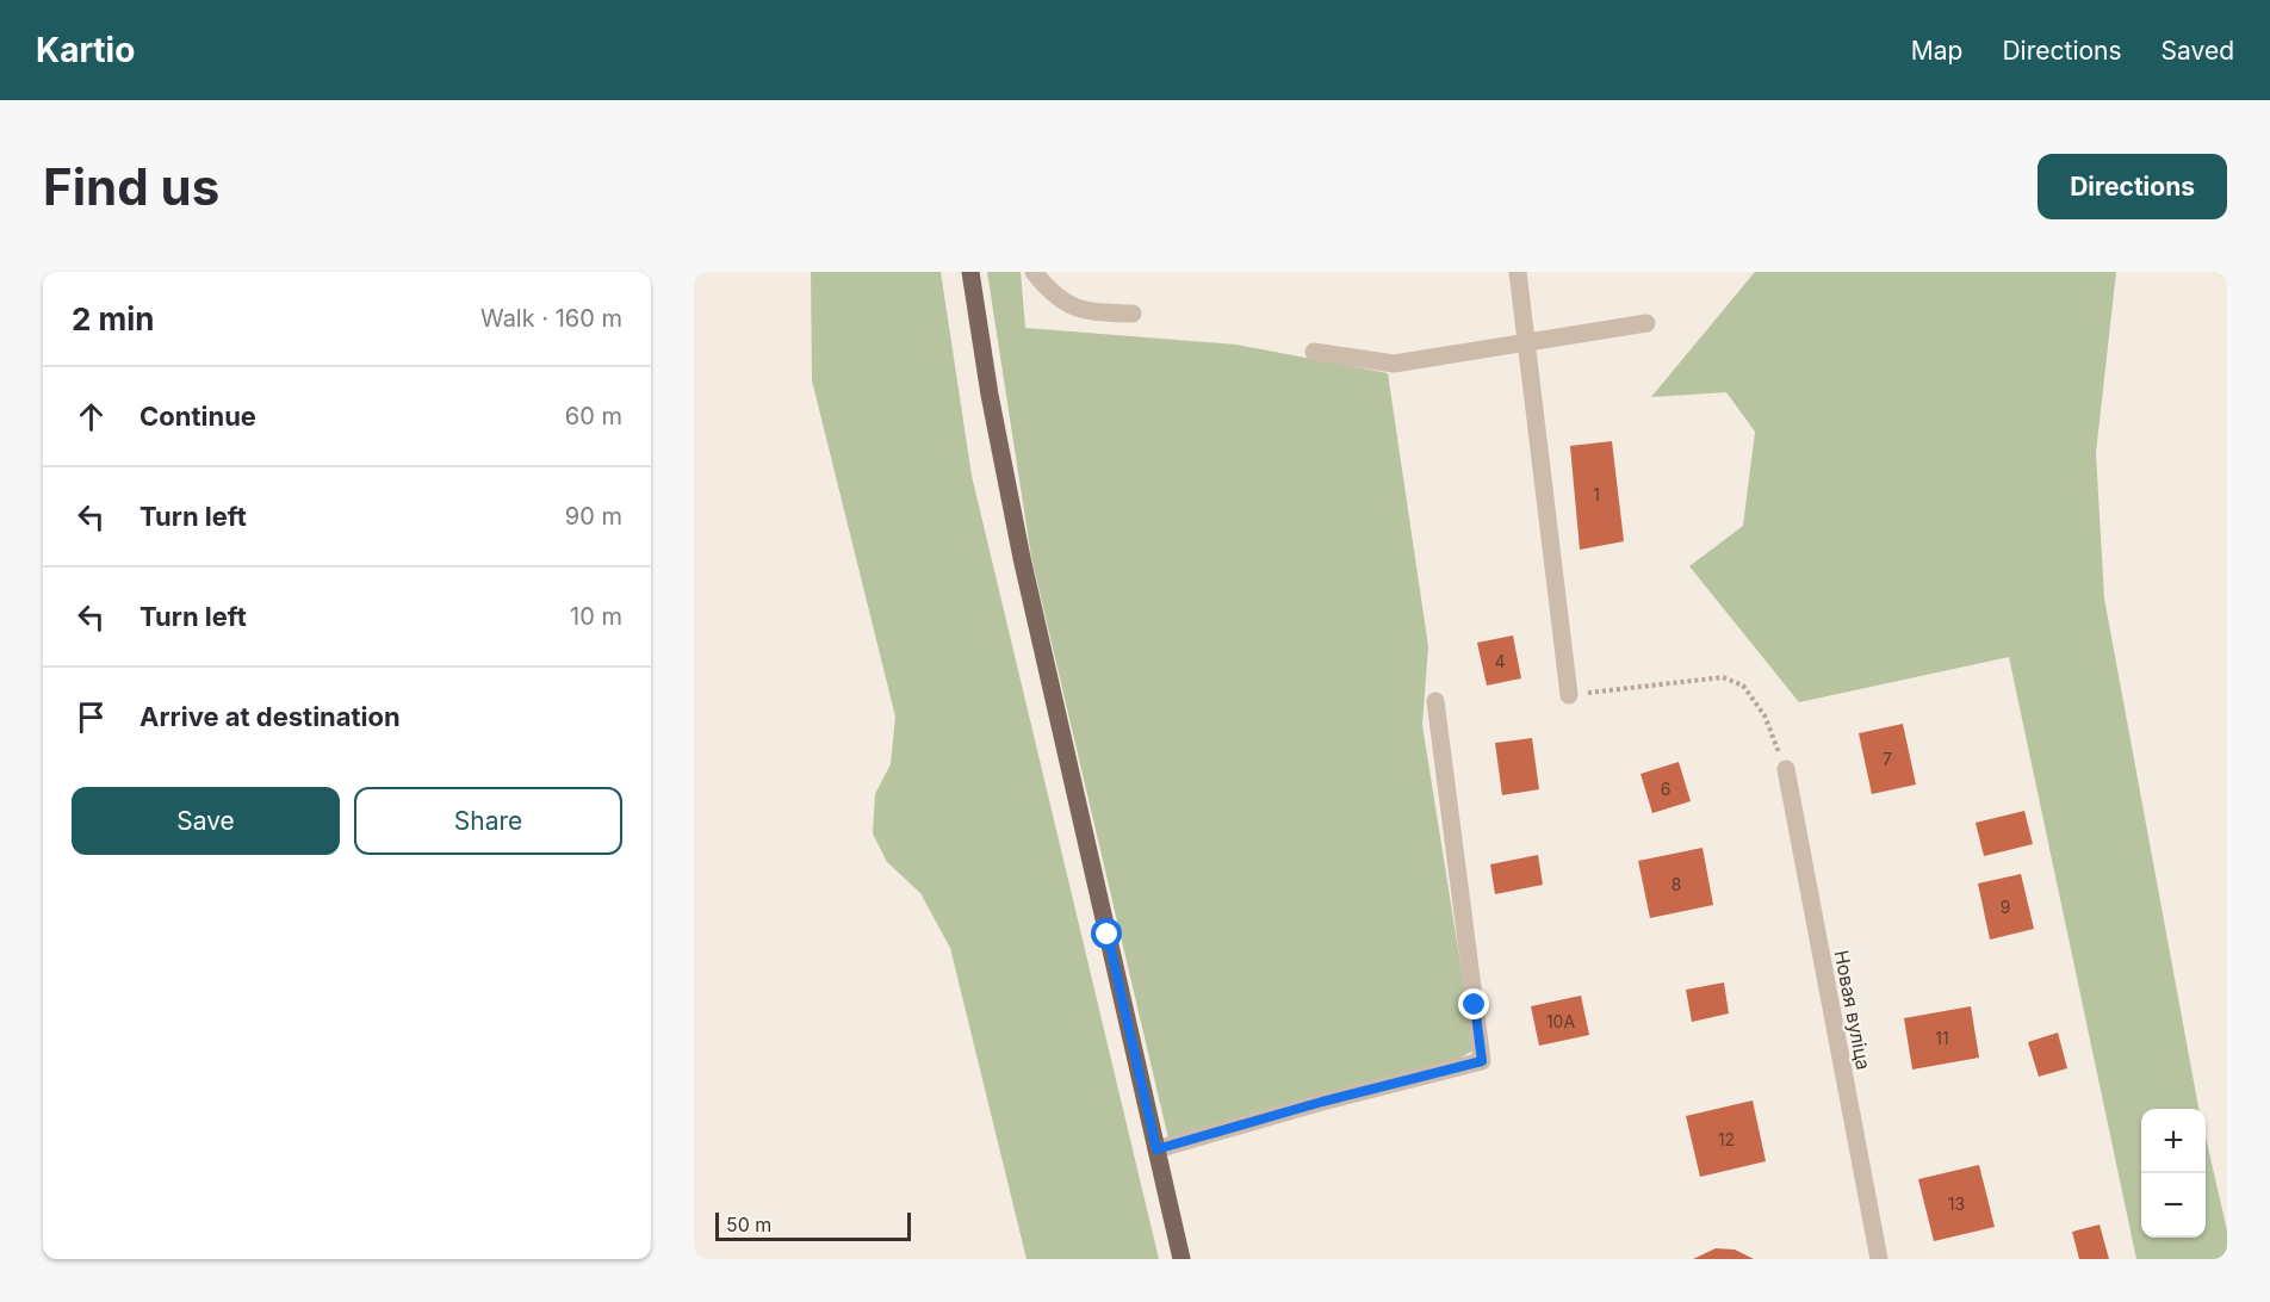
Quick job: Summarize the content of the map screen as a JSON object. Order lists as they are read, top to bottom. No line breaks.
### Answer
{"streets":{"street":["Новая вуліца"]},"house_numbers":["1","4","7","6","8","9","10А","11","12","13"],"scale_bar":"50 m","page":{"header":"Kartio","nav":["Map","Directions","Saved"],"buttons":["Directions",["Save","Share"]],"title":"Find us","heading":["2 min","Walk · 160 m"],"list":[["Continue","60 m"],["Turn left","90 m"],["Turn left","10 m"],"Arrive at destination"],"map_buttons":["+","−"],"scale":"50 m"}}
